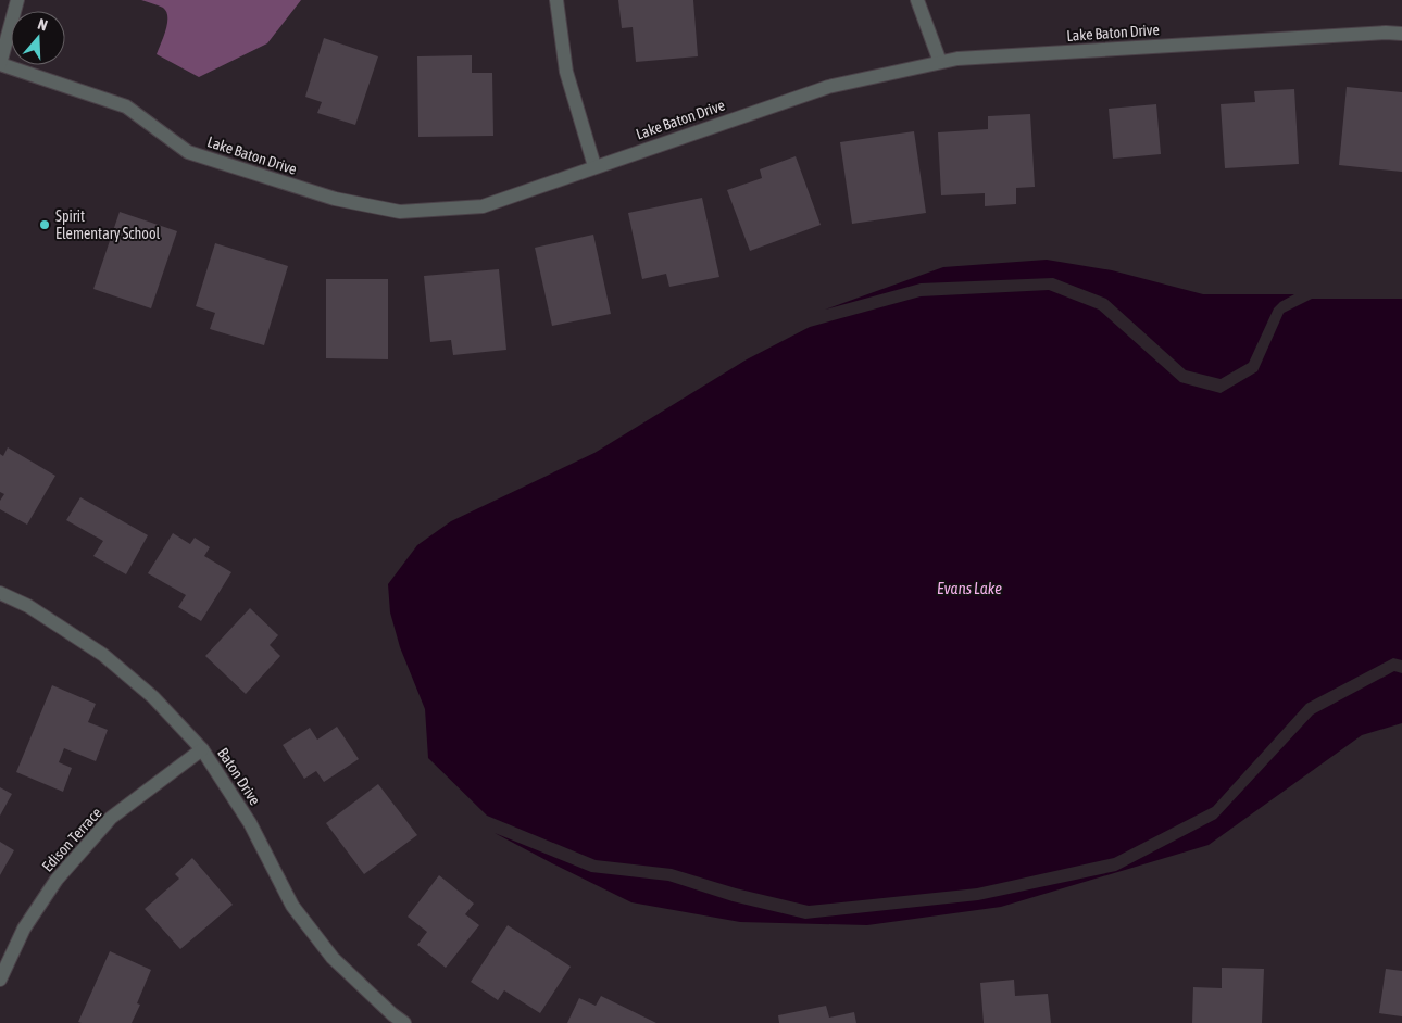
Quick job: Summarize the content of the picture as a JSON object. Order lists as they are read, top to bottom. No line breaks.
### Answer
{"streets":{"street":["Lake Baton Drive","Baton Drive","Edison Terrace"]},"crossings":[["Baton Drive","Edison Terrace"]],"water":["Evans Lake"],"places":["Spirit Elementary School"],"north":"top"}
